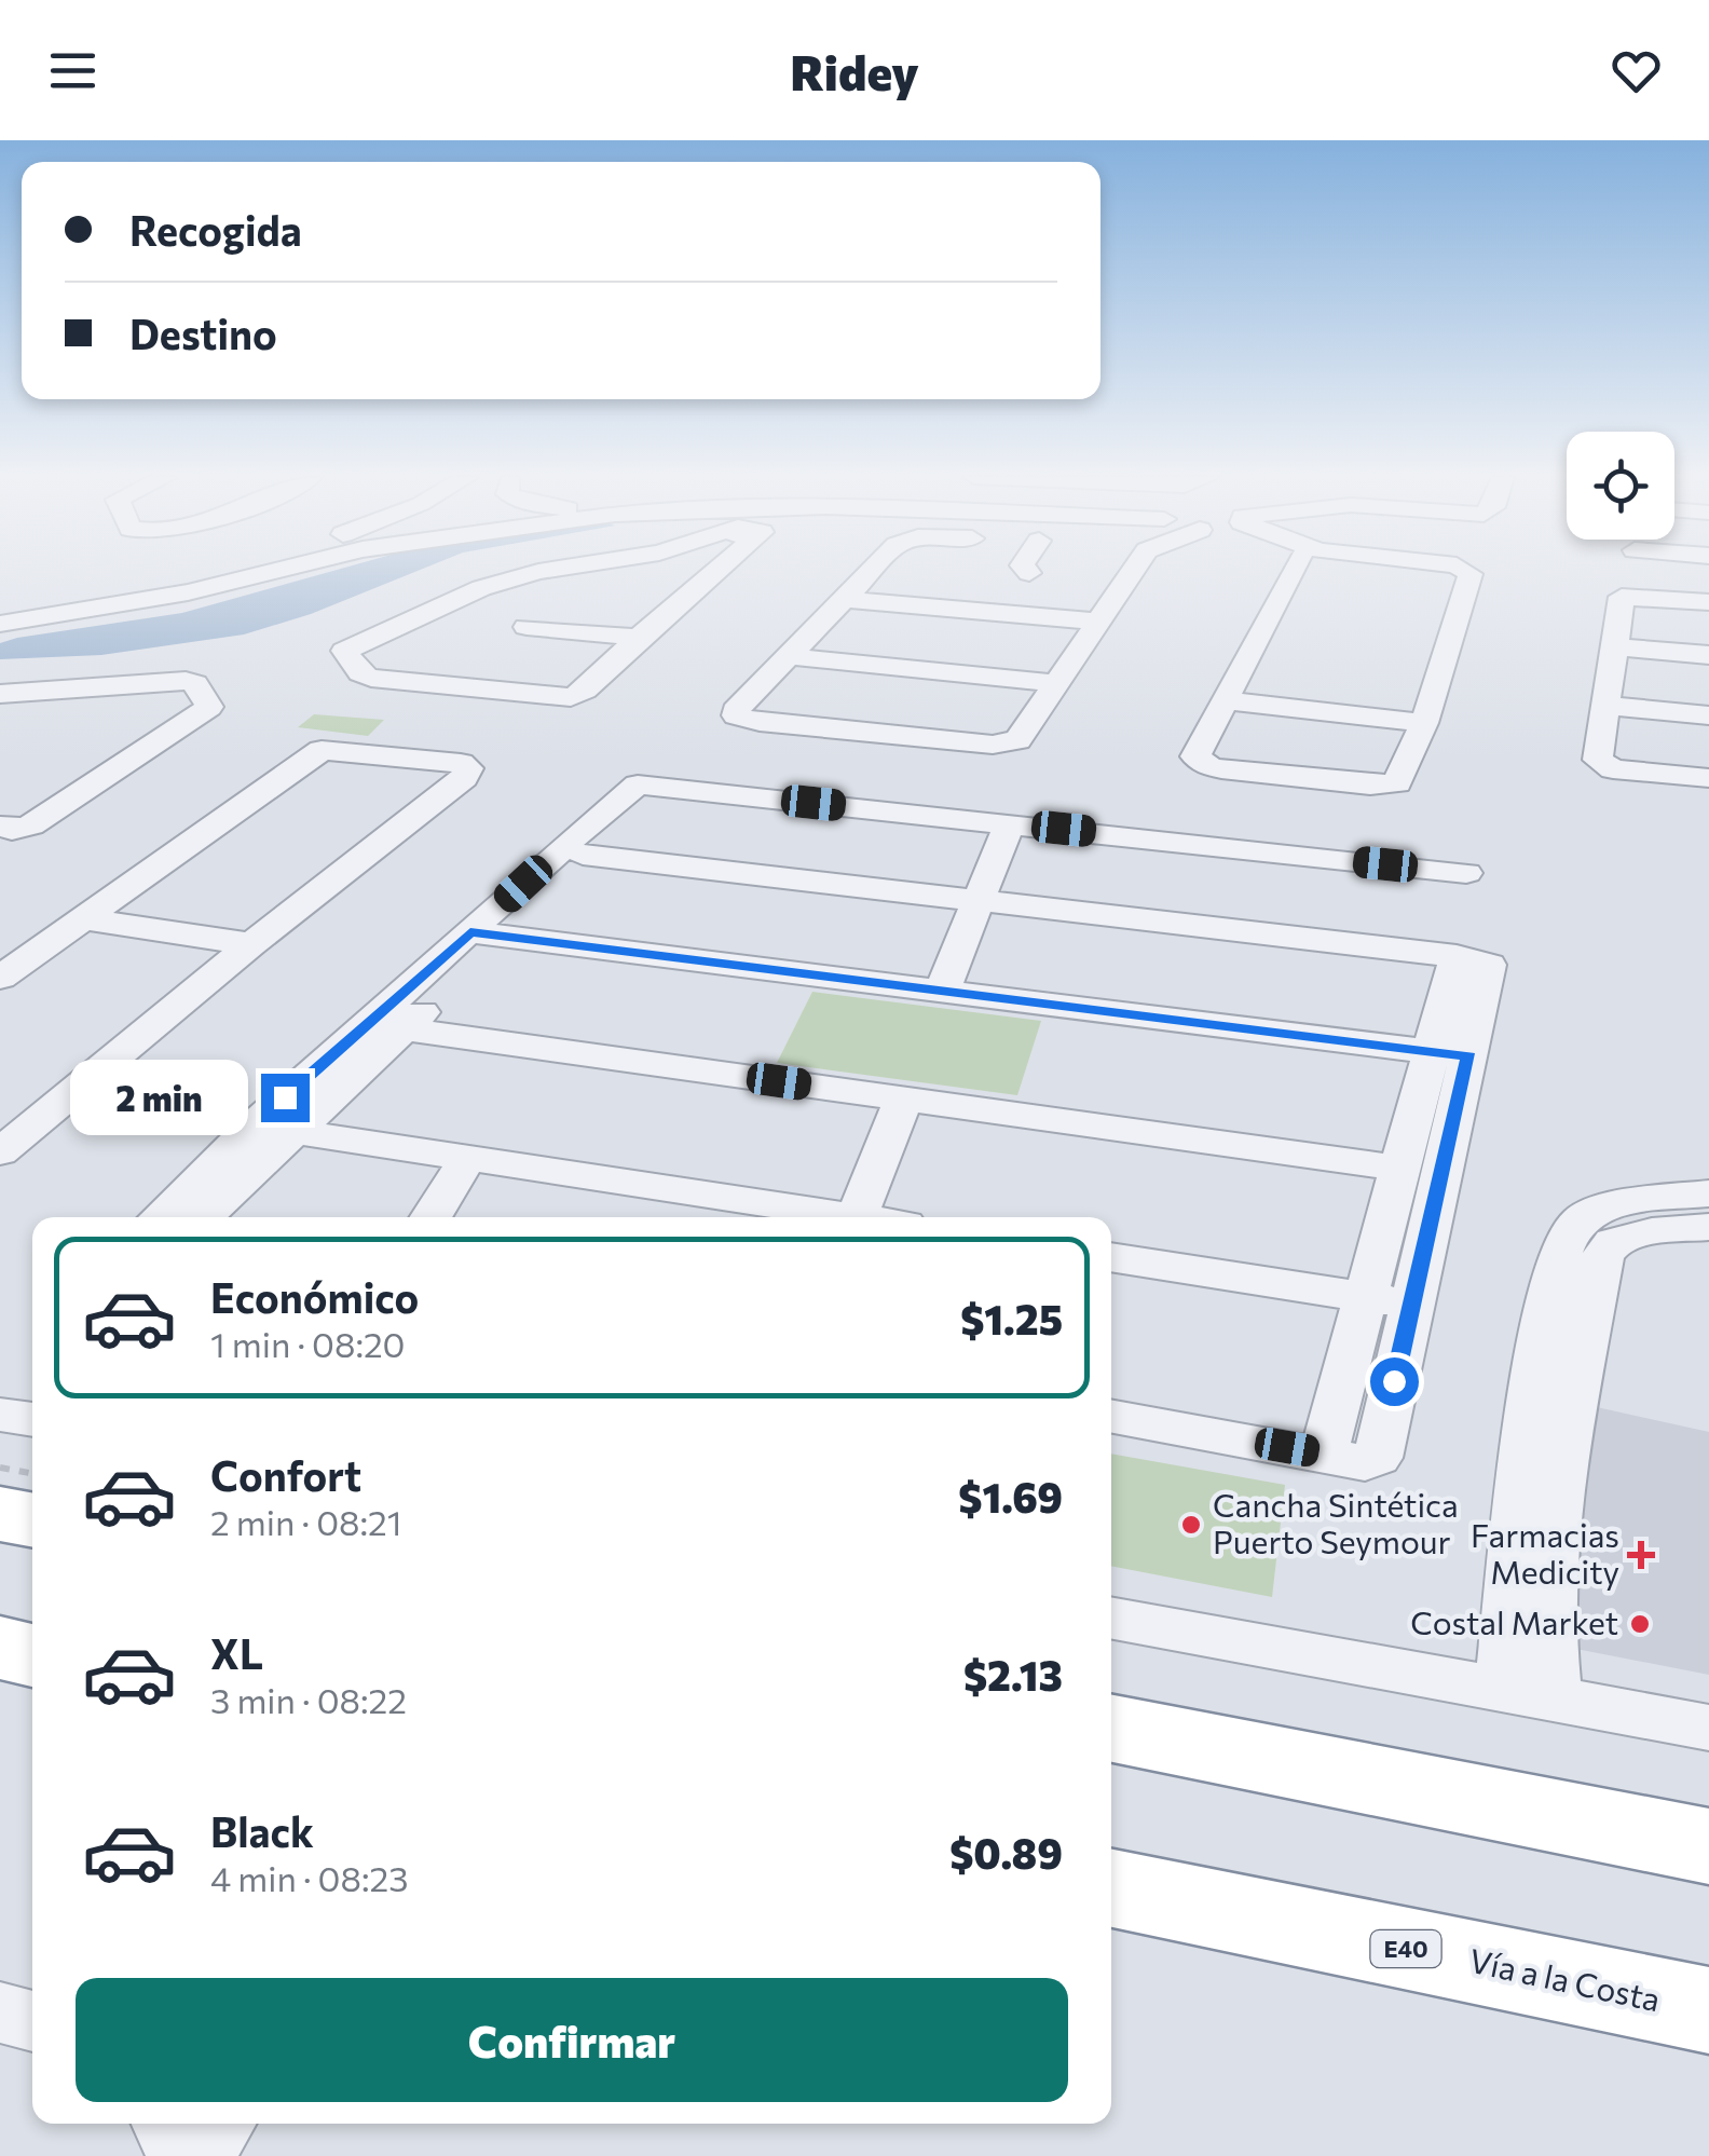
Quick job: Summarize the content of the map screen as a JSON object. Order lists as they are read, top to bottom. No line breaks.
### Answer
{"streets":{"highway":["E40","Vía a la Costa"]},"places":{"other":["Cancha Sintética Puerto Seymour","Costal Market"],"health":["Farmacias Medicity"]},"page":{"header":"Ridey","banner":["Recogida","Destino"],"bubble":"2 min","list":[{"name":"Económico","note":"1 min · 08:20","value":"$1.25"},{"name":"Confort","note":"2 min · 08:21","value":"$1.69"},{"name":"XL","note":"3 min · 08:22","value":"$2.13"},{"name":"Black","note":"4 min · 08:23","value":"$0.89"}],"buttons":"Confirmar"}}
